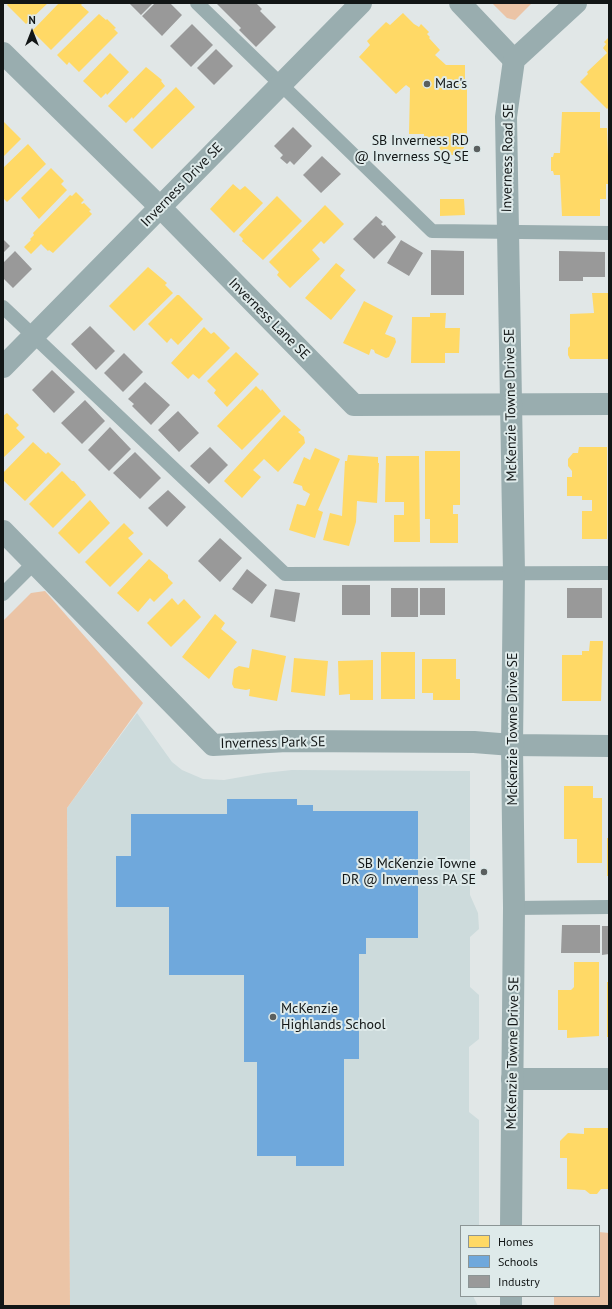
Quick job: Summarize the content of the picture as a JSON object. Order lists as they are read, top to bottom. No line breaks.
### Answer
{"streets":{"street":["Inverness Road SE","Inverness Drive SE","Inverness Lane SE","McKenzie Towne Drive SE","Inverness Park SE"]},"crossings":[["Inverness Road SE","McKenzie Towne Drive SE"],["Inverness Drive SE","Inverness Lane SE"],["Inverness Lane SE","McKenzie Towne Drive SE"],["McKenzie Towne Drive SE","Inverness Park SE"]],"places":["Mac's","SB Inverness RD @ Inverness SQ SE","SB McKenzie Towne DR @ Inverness PA SE","McKenzie Highlands School"],"legend":["Homes","Schools","Industry"],"north":"top"}
